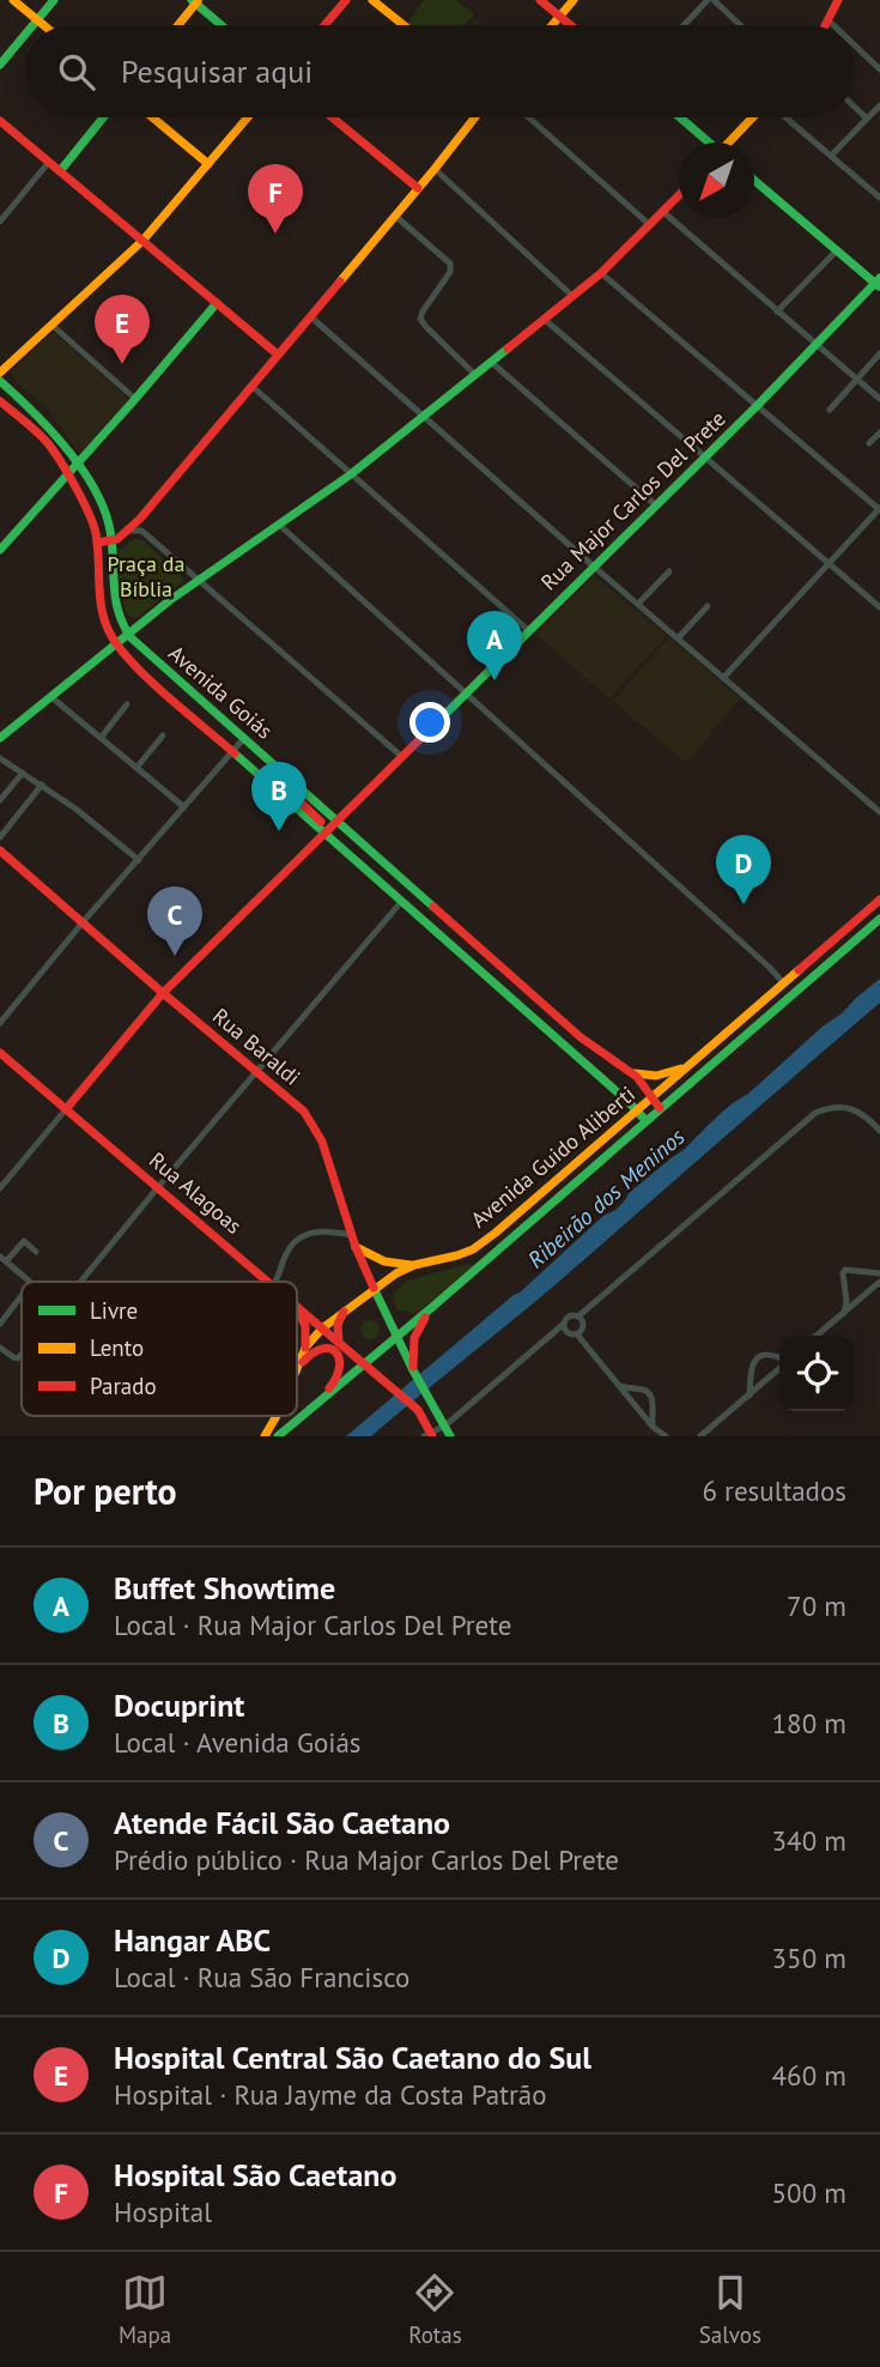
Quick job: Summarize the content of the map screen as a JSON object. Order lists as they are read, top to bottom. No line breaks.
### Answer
{"streets":{"street":["Rua Major Carlos Del Prete","Avenida Goiás","Rua Baraldi","Avenida Guido Aliberti","Rua Alagoas"]},"crossings":[["Rua Major Carlos Del Prete","Avenida Goiás"],["Rua Major Carlos Del Prete","Rua Baraldi"],["Rua Major Carlos Del Prete","Rua Alagoas"],["Avenida Goiás","Avenida Guido Aliberti"],["Rua Baraldi","Avenida Guido Aliberti"],["Avenida Guido Aliberti","Rua Alagoas"]],"water":["Ribeirão dos Meninos"],"parks":["Praça da Bíblia"],"legend":["Livre","Lento","Parado"],"north":"bottom left","page":{"search":"Pesquisar aqui","pins":["F","E","A","B","D","C"],"heading":["Por perto","6 resultados"],"list":[{"mark":"A","name":"Buffet Showtime","note":"Local · Rua Major Carlos Del Prete","value":"70 m"},{"mark":"B","name":"Docuprint","note":"Local · Avenida Goiás","value":"180 m"},{"mark":"C","name":"Atende Fácil São Caetano","note":"Prédio público · Rua Major Carlos Del Prete","value":"340 m"},{"mark":"D","name":"Hangar ABC","note":"Local · Rua São Francisco","value":"350 m"},{"mark":"E","name":"Hospital Central São Caetano do Sul","note":"Hospital · Rua Jayme da Costa Patrão","value":"460 m"},{"mark":"F","name":"Hospital São Caetano","note":"Hospital","value":"500 m"}],"nav":["Mapa","Rotas","Salvos"]}}
